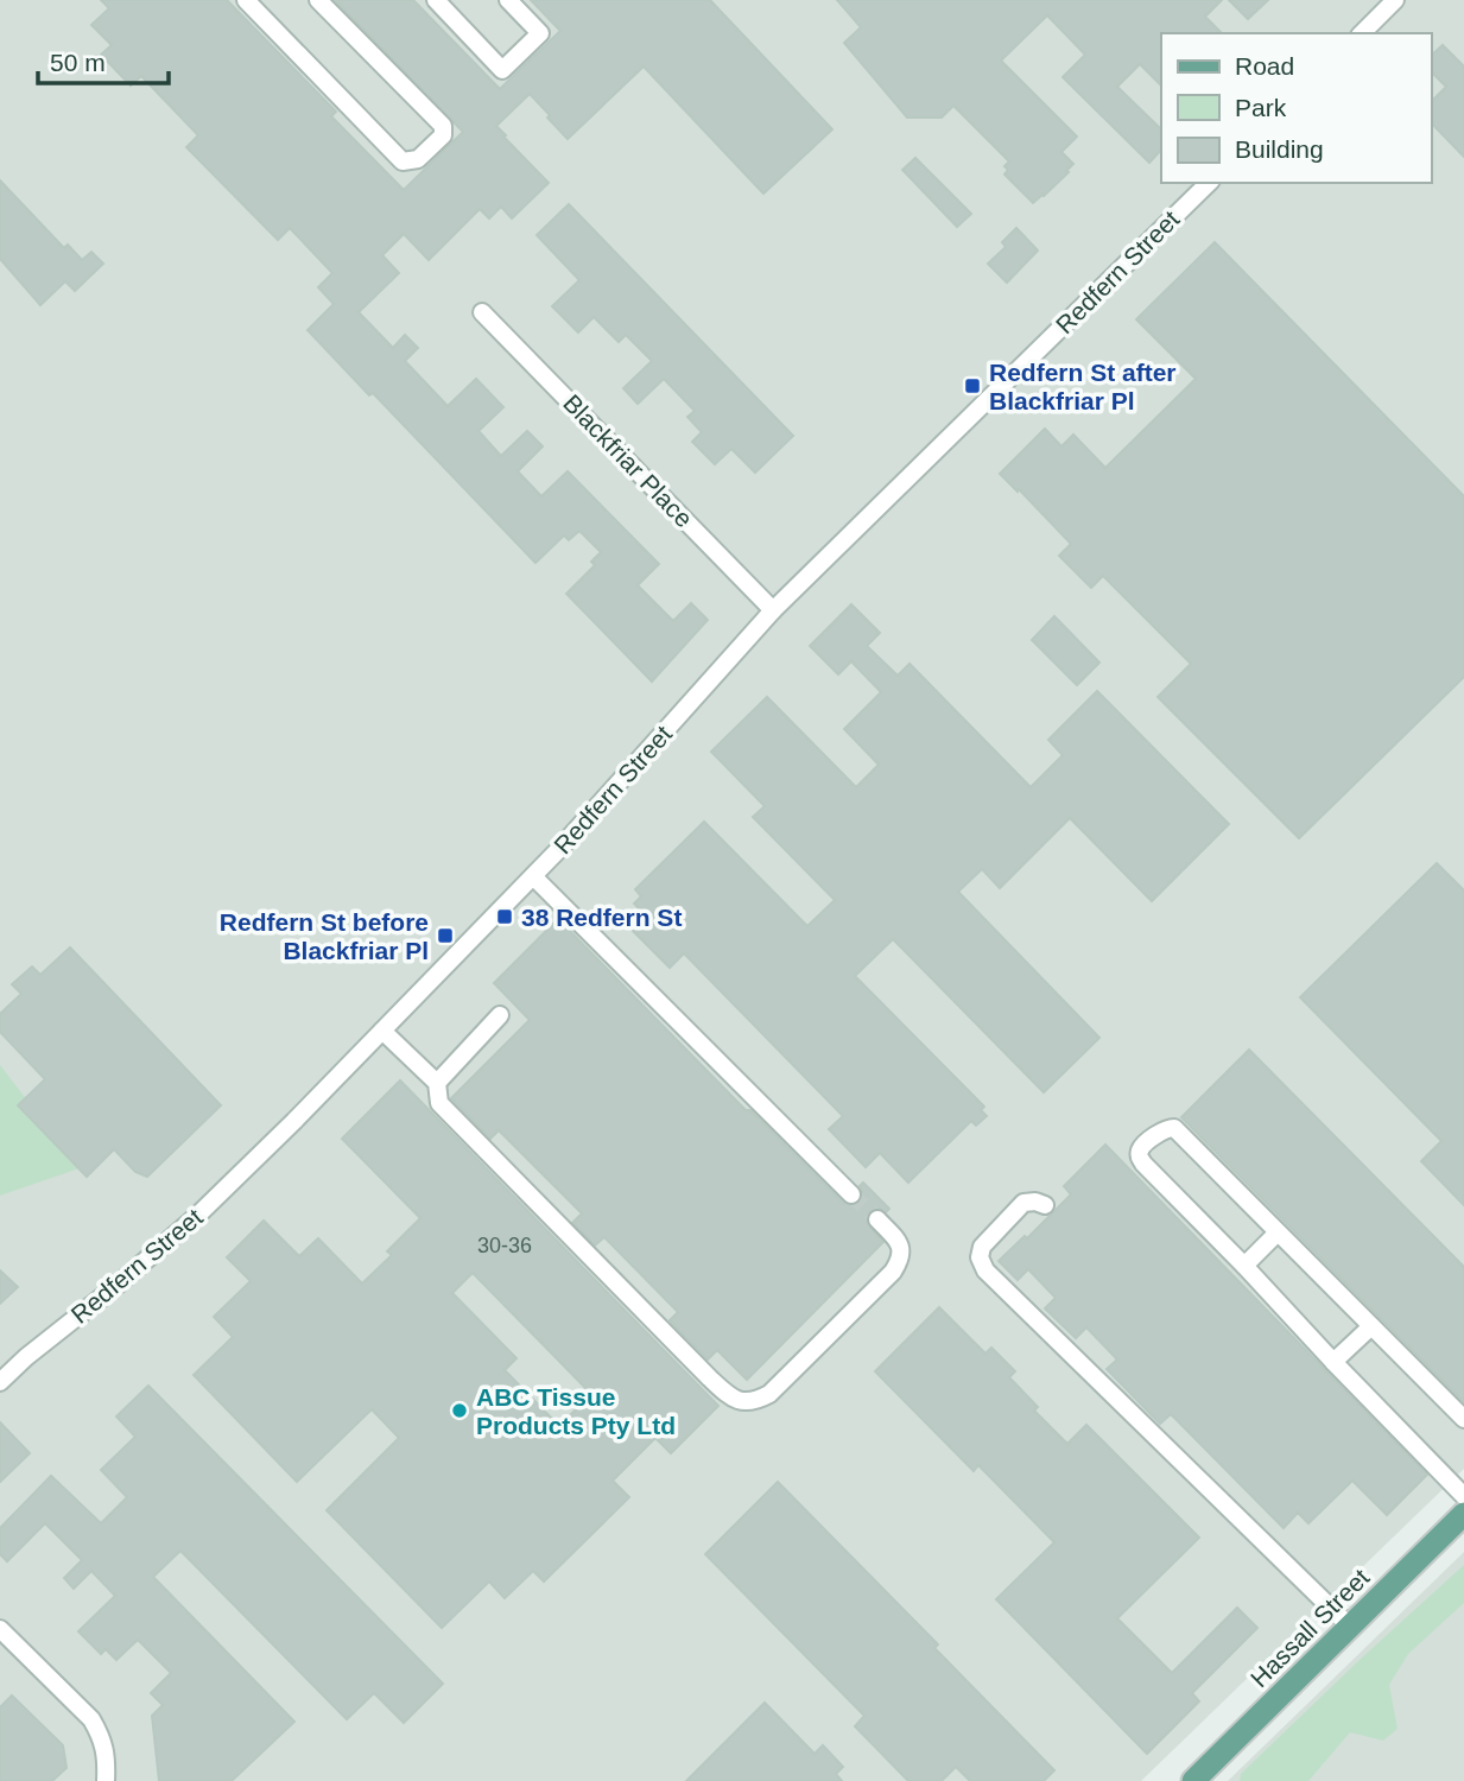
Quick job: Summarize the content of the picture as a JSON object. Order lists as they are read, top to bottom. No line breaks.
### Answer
{"streets":{"main road":["Hassall Street"],"street":["Redfern Street","Blackfriar Place"]},"crossings":[["Redfern Street","Blackfriar Place"]],"places":{"transit":["Redfern St after Blackfriar Pl","38 Redfern St","Redfern St before Blackfriar Pl"],"other":["ABC Tissue Products Pty Ltd"]},"house_numbers":["30-36"],"legend":["Road","Park","Building"],"scale_bar":"50 m"}
